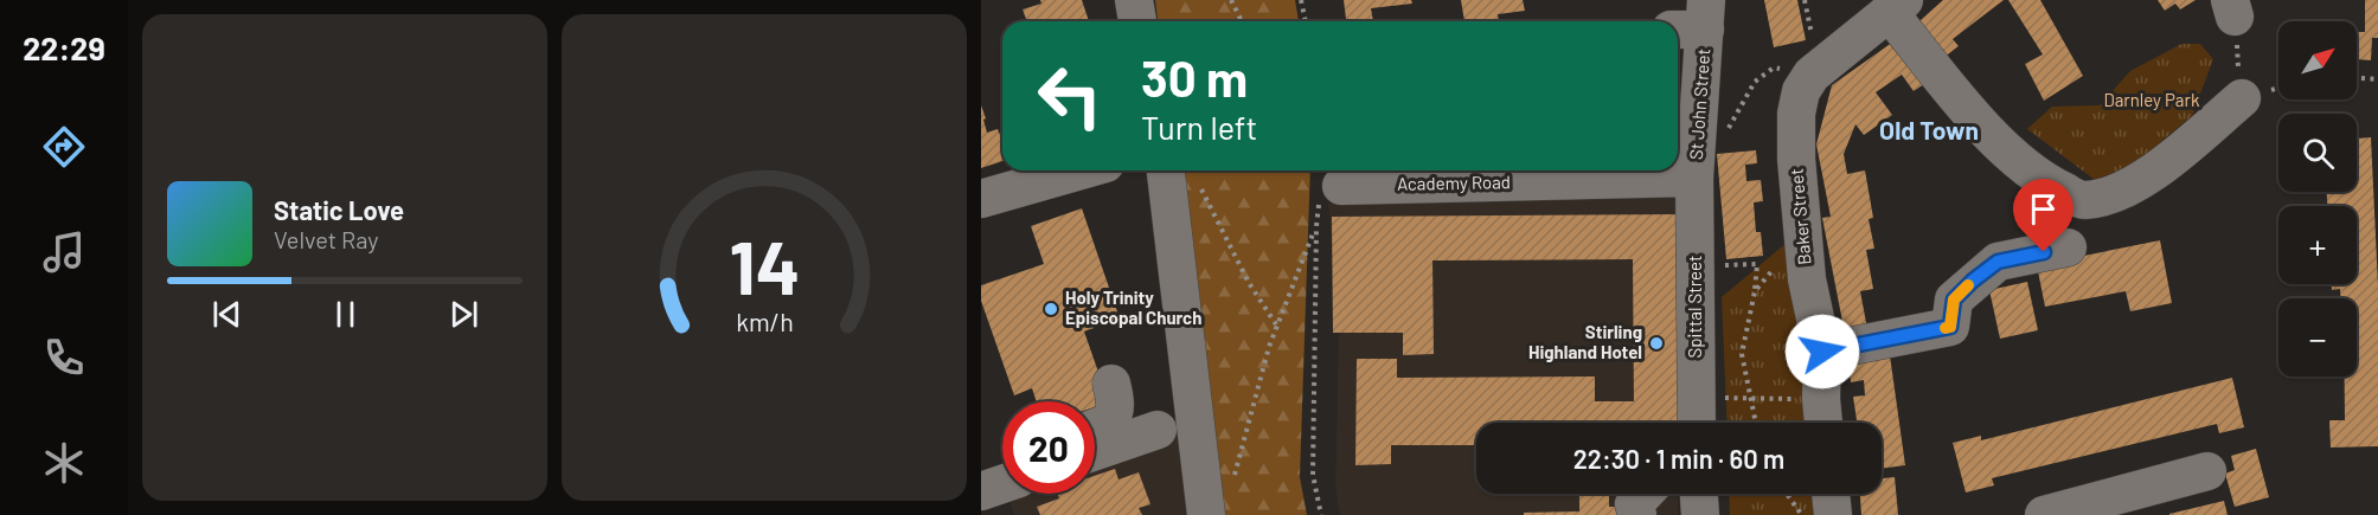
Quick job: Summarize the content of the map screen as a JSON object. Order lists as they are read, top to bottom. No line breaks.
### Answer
{"streets":{"street":["St John Street","Academy Road","Baker Street","Spittal Street"]},"crossings":[["St John Street","Academy Road"],["St John Street","Spittal Street"],["Academy Road","Spittal Street"]],"districts":["Old Town"],"parks":["Darnley Park"],"places":["Holy Trinity Episcopal Church","Stirling Highland Hotel"],"north":"top right","page":{"tabs":"22:29","map_buttons":["+","−"],"turn":["30 m","Turn left"],"song":["Static Love","Velvet Ray"],"limit":"20","trip":"22:30 · 1 min · 60 m","gauge":["14","km/h"]}}
